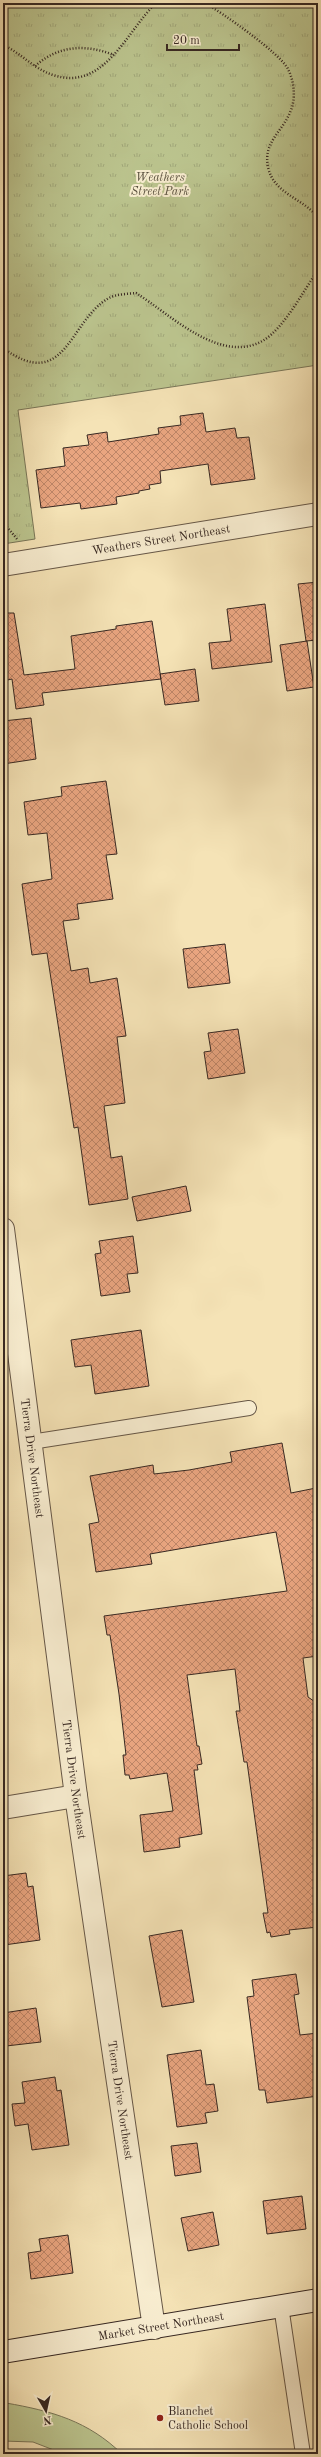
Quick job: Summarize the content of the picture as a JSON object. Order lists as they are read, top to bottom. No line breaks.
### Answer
{"streets":{"street":["Weathers Street Northeast","Tierra Drive Northeast","Market Street Northeast"]},"crossings":[["Tierra Drive Northeast","Market Street Northeast"]],"parks":["Weathers Street Park"],"places":["Blanchet Catholic School"],"scale_bar":"20 m","north":"bottom"}
